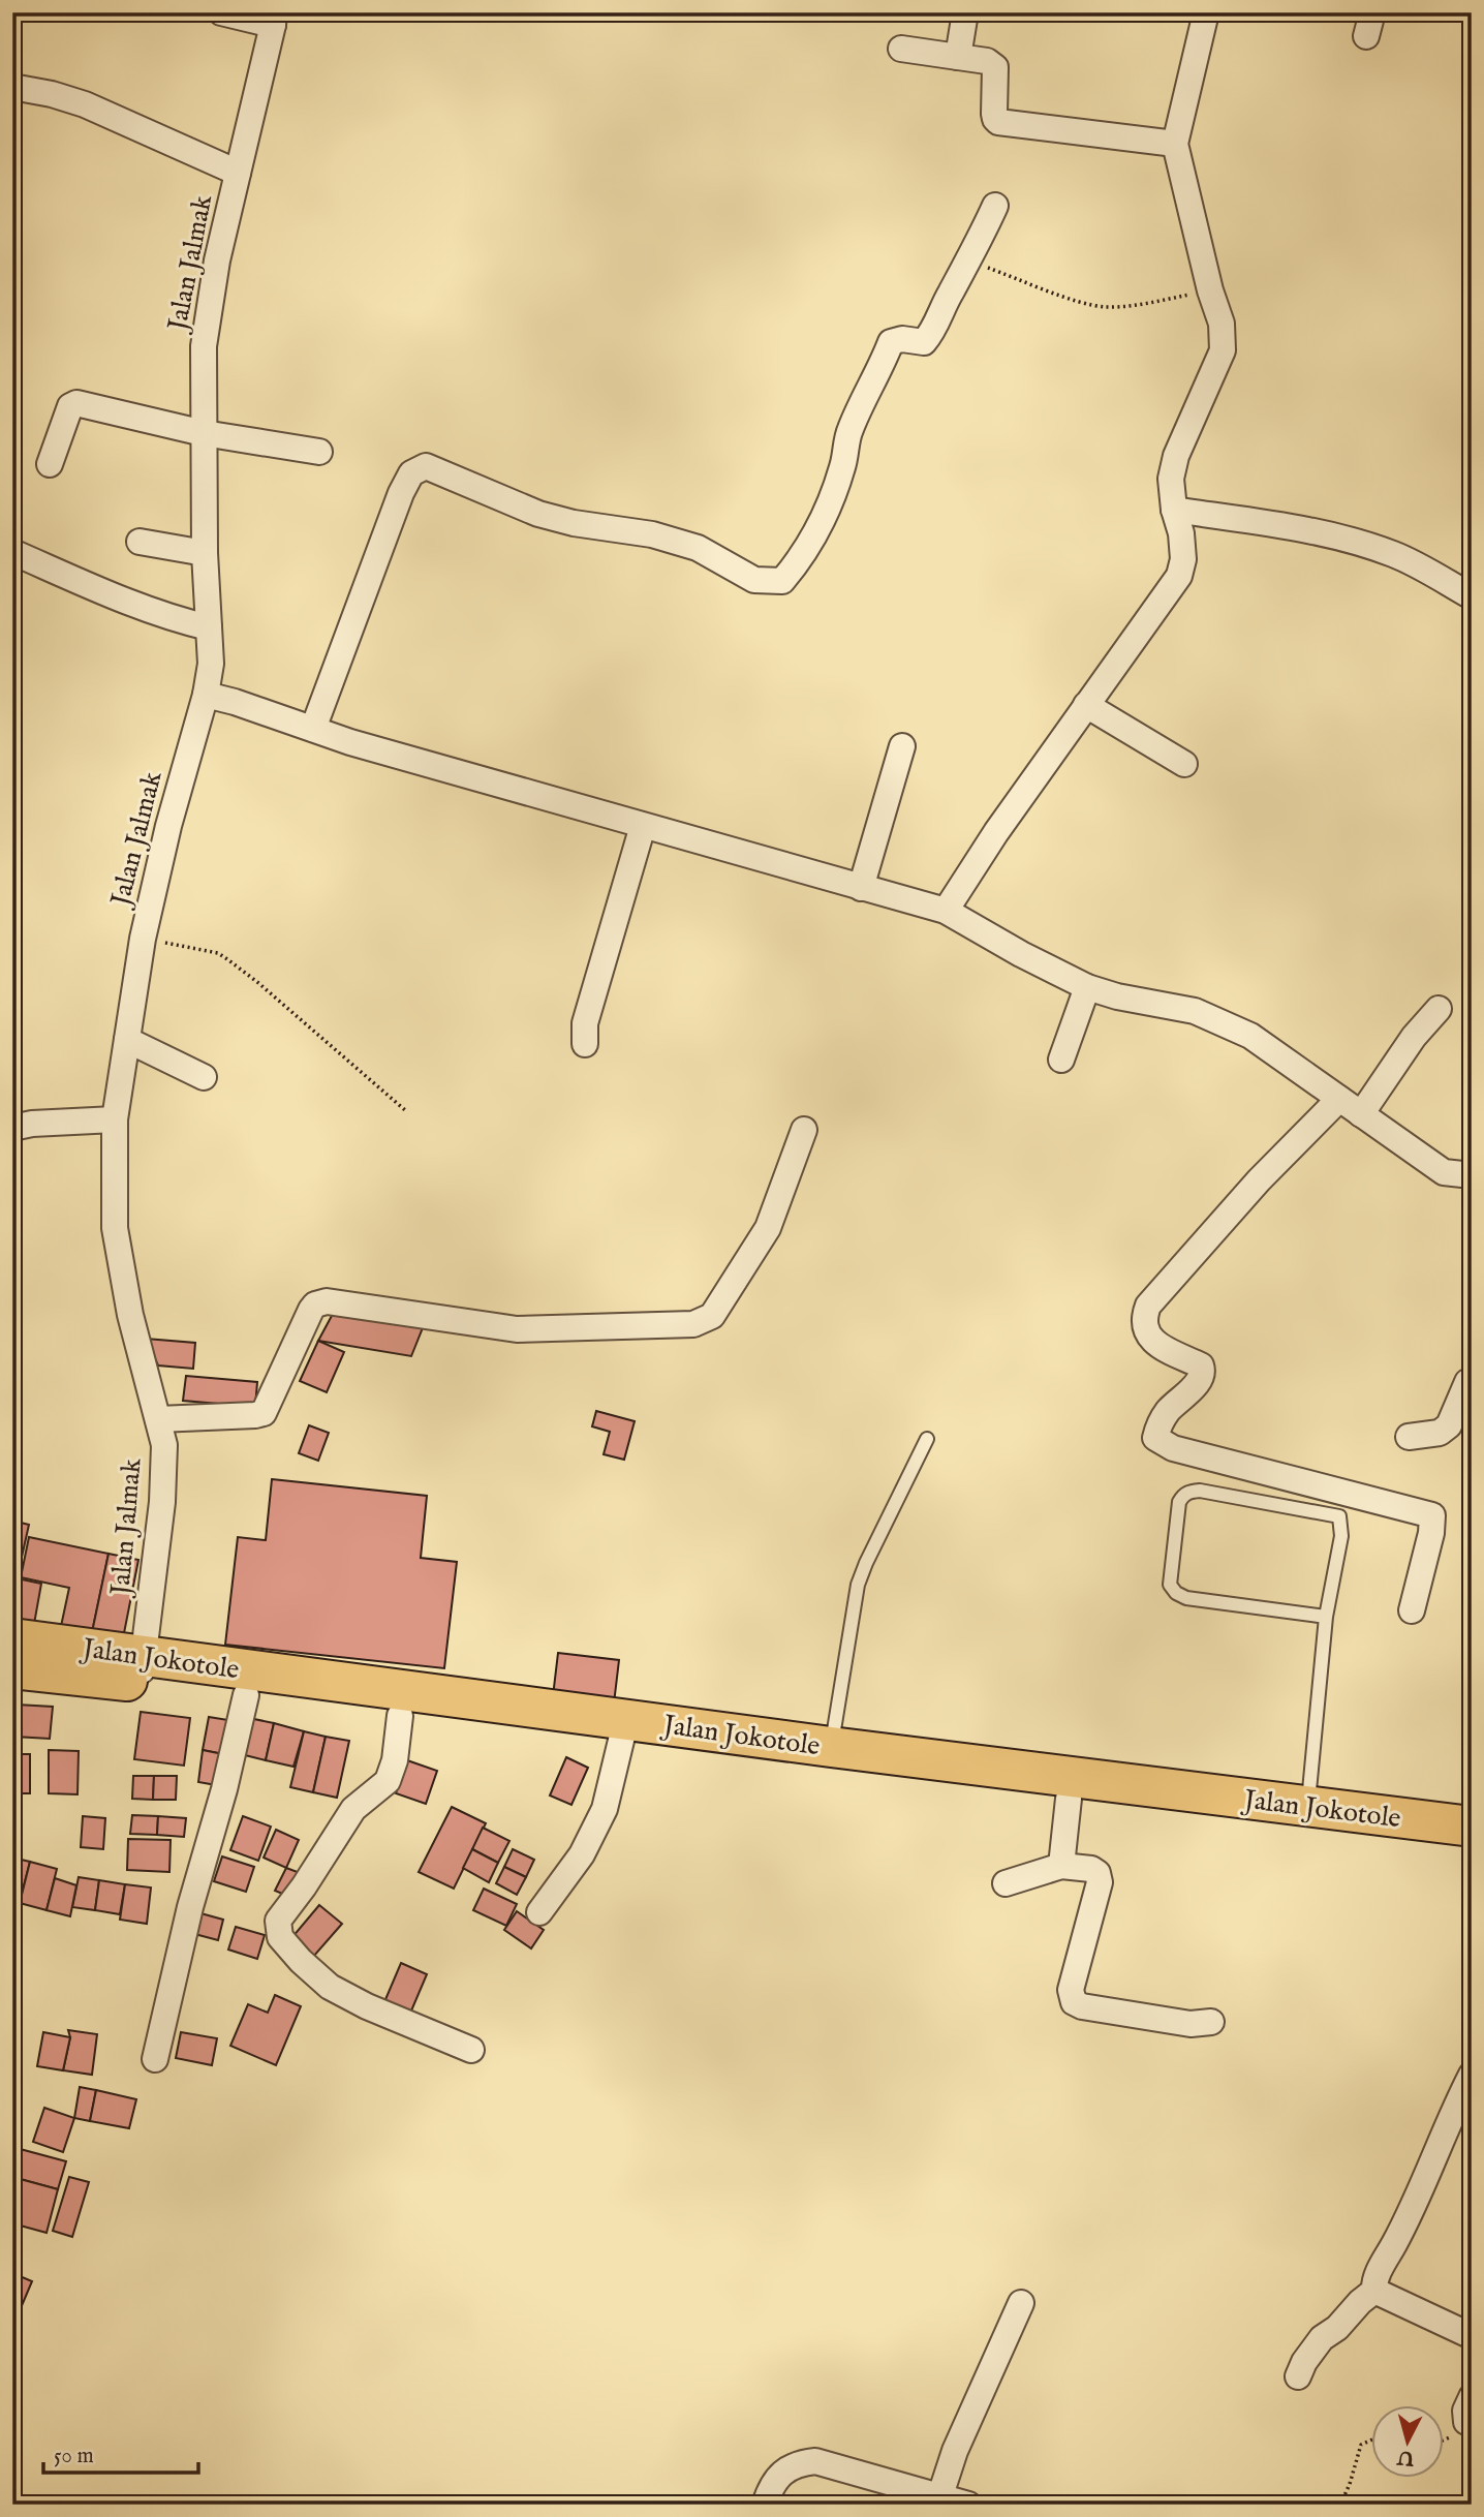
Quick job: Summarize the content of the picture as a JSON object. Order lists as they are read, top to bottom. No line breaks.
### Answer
{"streets":{"highway":["Jalan Jokotole"],"street":["Jalan Jalmak"]},"crossings":[["Jalan Jalmak","Jalan Jokotole"]],"scale_bar":"50 m","north":"bottom"}
